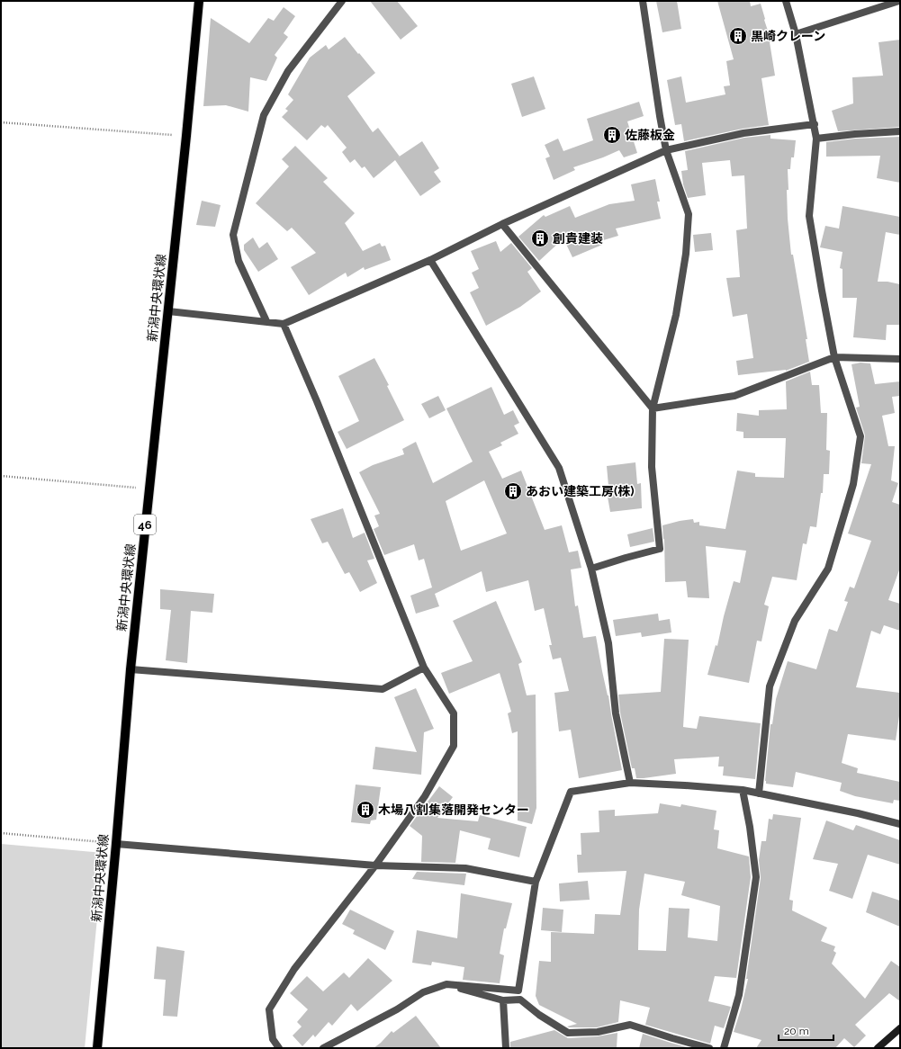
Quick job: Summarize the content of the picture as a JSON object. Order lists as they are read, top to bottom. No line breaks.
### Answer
{"streets":{"main road":["新潟中央環状線","46"]},"places":{"building":["黒崎クレーン","佐藤板金","創貴建装","あおい建築工房(株)","木場八割集落開発センター"]},"scale_bar":"20 m"}
